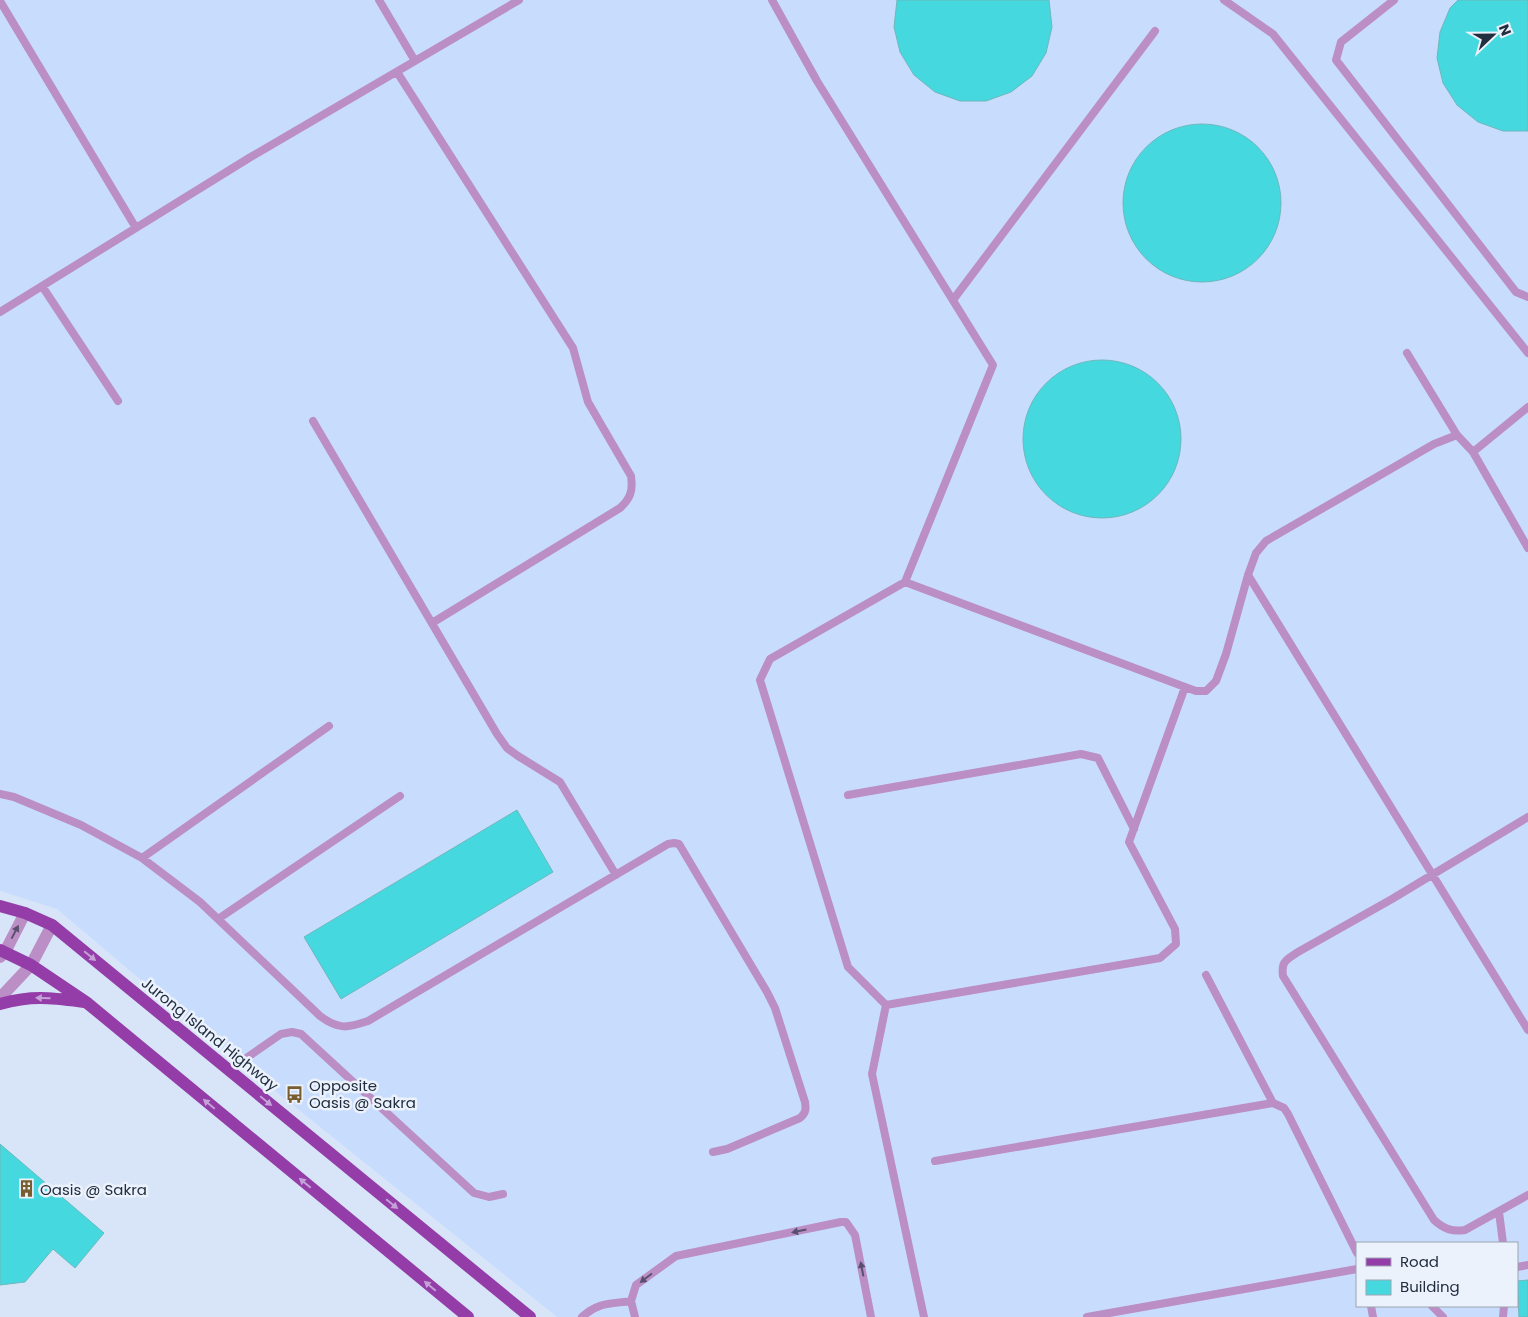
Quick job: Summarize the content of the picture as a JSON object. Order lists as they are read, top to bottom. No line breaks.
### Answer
{"streets":{"main road":["Jurong Island Highway"]},"places":{"bus stop":["Opposite Oasis @ Sakra"],"building":["Oasis @ Sakra"]},"legend":["Road","Building"],"north":"right"}
